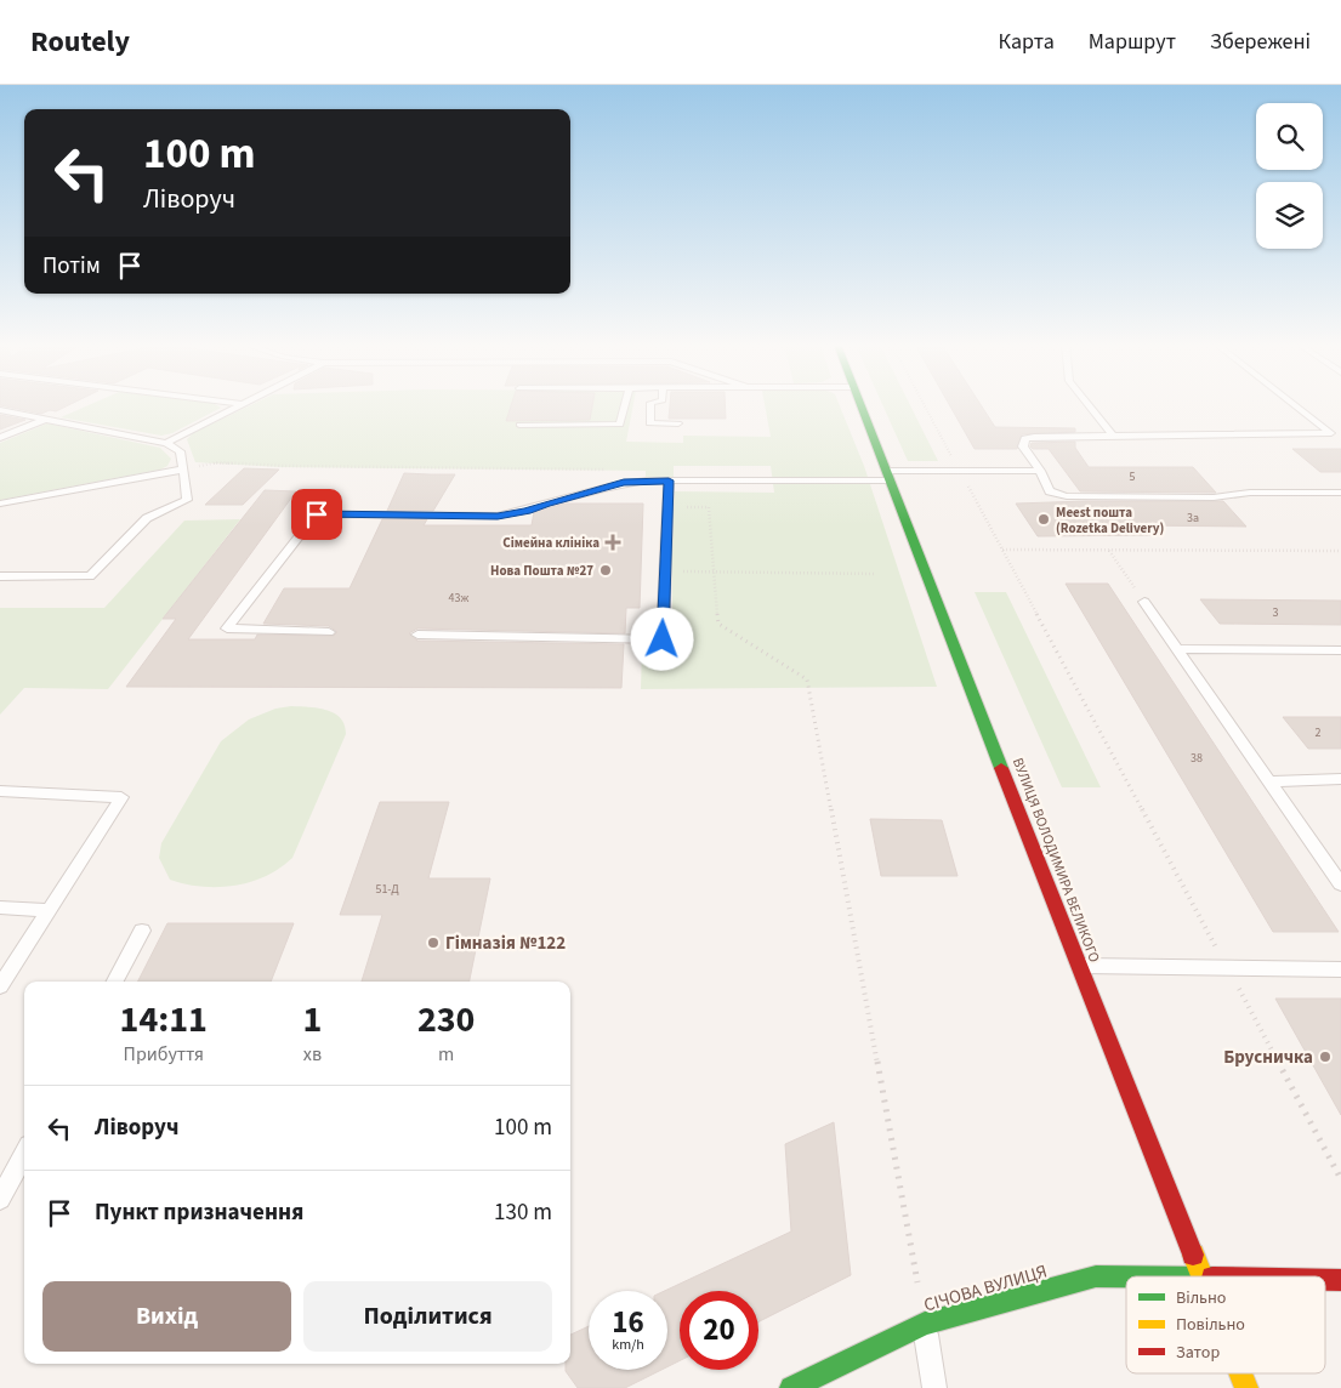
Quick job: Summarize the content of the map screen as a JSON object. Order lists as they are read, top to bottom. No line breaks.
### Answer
{"streets":{"main road":["ВУЛИЦЯ ВОЛОДИМИРА ВЕЛИКОГО","СІЧОВА ВУЛИЦЯ"]},"crossings":[["ВУЛИЦЯ ВОЛОДИМИРА ВЕЛИКОГО","СІЧОВА ВУЛИЦЯ"]],"places":{"other":["Meest пошта (Rozetka Delivery)","Нова Пошта №27","Гімназія №122","Брусничка"],"health":["Сімейна клініка"]},"house_numbers":["5","3а","43ж","3","2","38","51-Д"],"legend":["Вільно","Повільно","Затор"],"page":{"header":"Routely","nav":["Карта","Маршрут","Збережені"],"turn":["100 m","Ліворуч"],"then":"Потім","eta":["14:11","Прибуття","1","хв","230","m"],"list":[{"name":"Ліворуч","value":"100 m"},{"name":"Пункт призначення","value":"130 m"}],"buttons":["Вихід","Поділитися"],"speed":"16 km/h","limit":"20"}}
